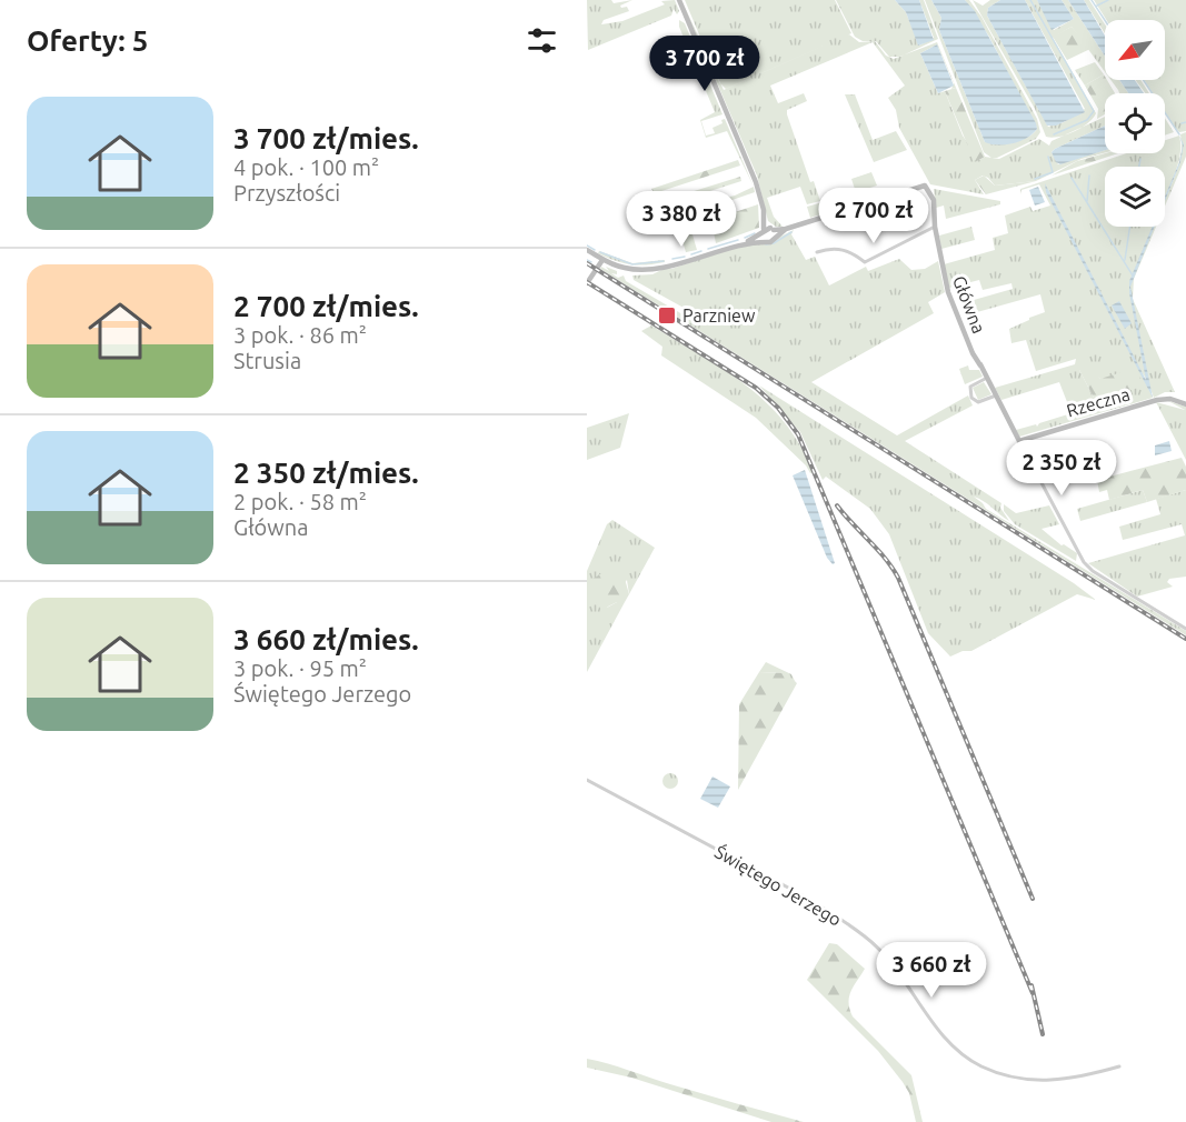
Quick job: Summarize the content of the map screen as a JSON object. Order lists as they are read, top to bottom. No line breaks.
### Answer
{"streets":{"street":["Główna","Rzeczna","Świętego Jerzego"]},"crossings":[["Główna","Rzeczna"]],"places":{"transit":["Parzniew"]},"north":"bottom left","page":{"heading":"Oferty: 5","price":["3 700 zł","2 700 zł","3 380 zł","2 350 zł","3 660 zł"],"list":[{"name":"3 700 zł/mies.","note":"4 pok. · 100 m² · Przyszłości"},{"name":"2 700 zł/mies.","note":"3 pok. · 86 m² · Strusia"},{"name":"2 350 zł/mies.","note":"2 pok. · 58 m² · Główna"},{"name":"3 660 zł/mies.","note":"3 pok. · 95 m² · Świętego Jerzego"}]}}
